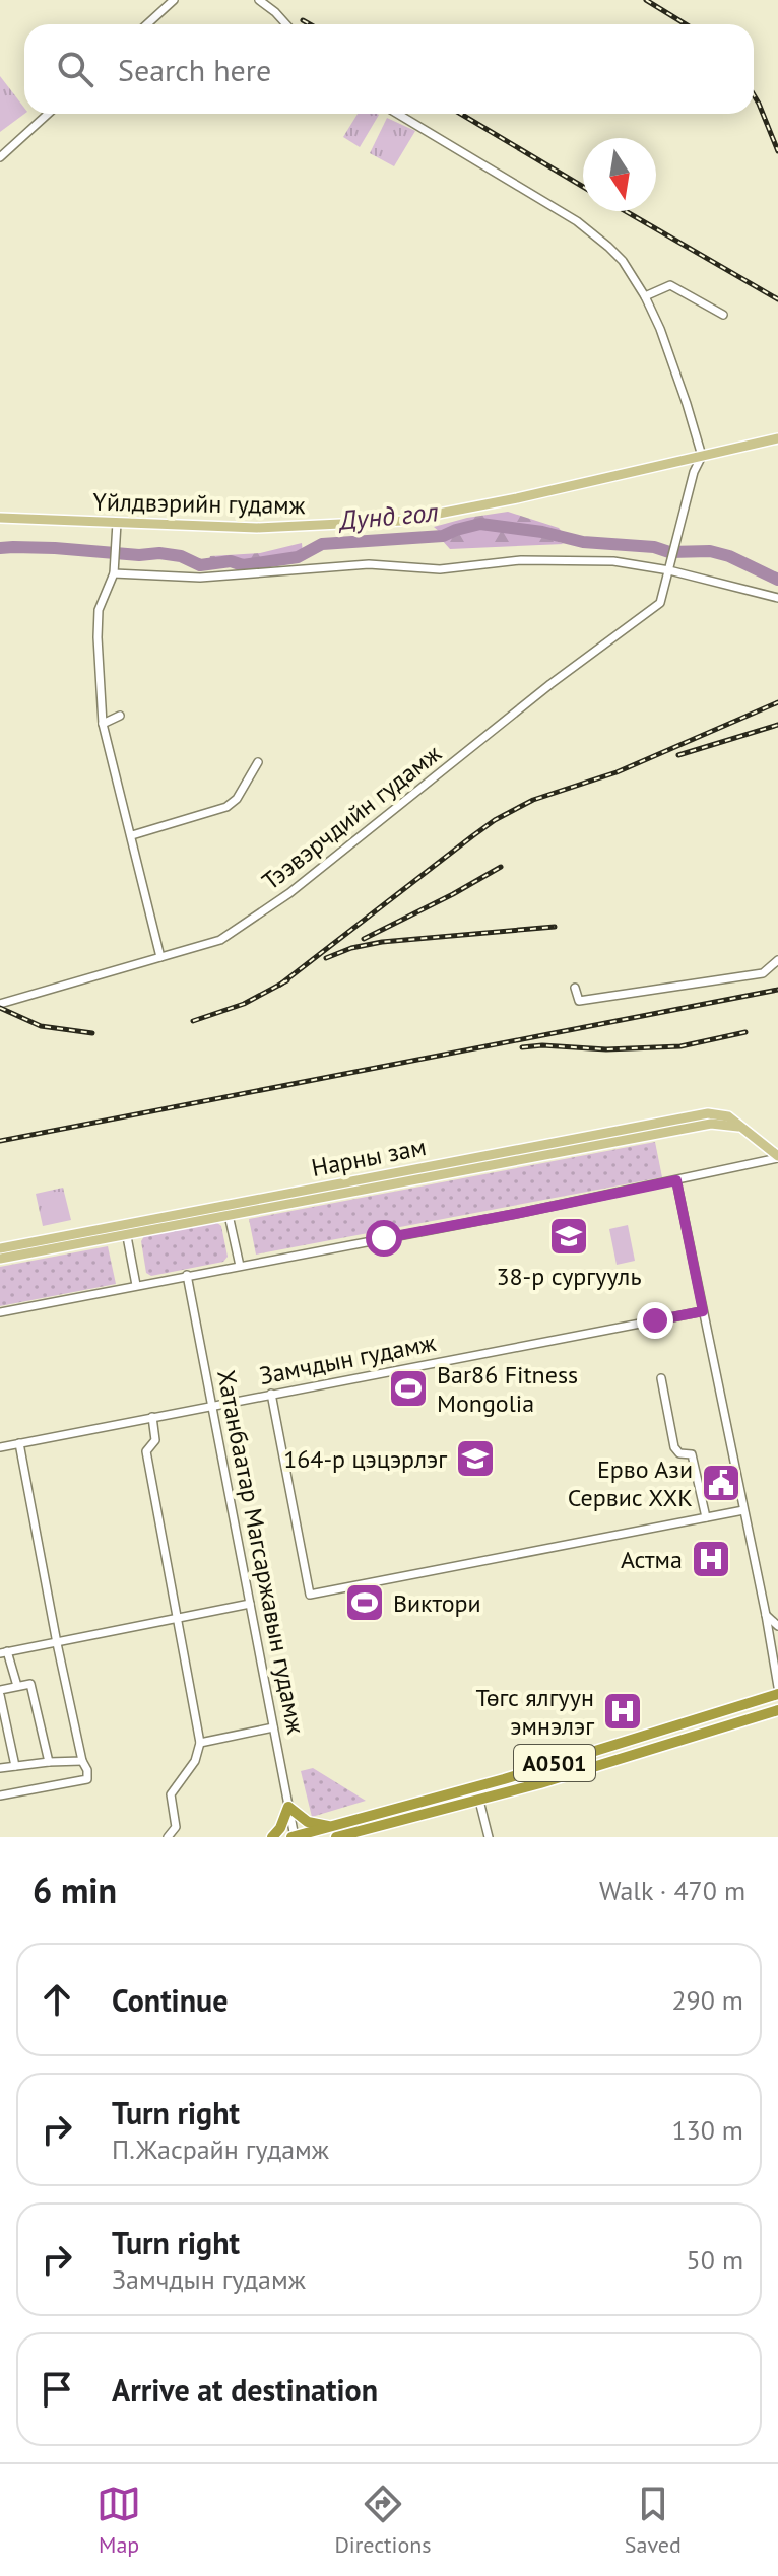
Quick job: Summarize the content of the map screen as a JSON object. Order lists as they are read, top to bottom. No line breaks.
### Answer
{"streets":{"highway":["A0501"],"main road":["Yйлдвэрийн гудамж","Нарны зам"],"street":["Тээвэрчдийн гудамж","Замчдын гудамж","Хатанбаатар Магсаржавын гудамж"]},"crossings":[["Yйлдвэрийн гудамж","Тээвэрчдийн гудамж"],["Замчдын гудамж","Хатанбаатар Магсаржавын гудамж"],["Хатанбаатар Магсаржавын гудамж","A0501"]],"water":["Дунд гол"],"places":{"school or university":["38-р сургууль","164-р цэцэрлэг"],"sports":["Bar86 Fitness Mongolia","Виктори"],"public building":["Ерво Ази Сервис ХХК"],"hospital":["Астма","Төгс ялгуун эмнэлэг"]},"north":"bottom","page":{"search":"Search here","heading":["6 min","Walk · 470 m"],"list":[["Continue","290 m"],["Turn right","П.Жасрайн гудамж","130 m"],["Turn right","Замчдын гудамж","50 m"],"Arrive at destination"],"nav":["Map","Directions","Saved"]}}
